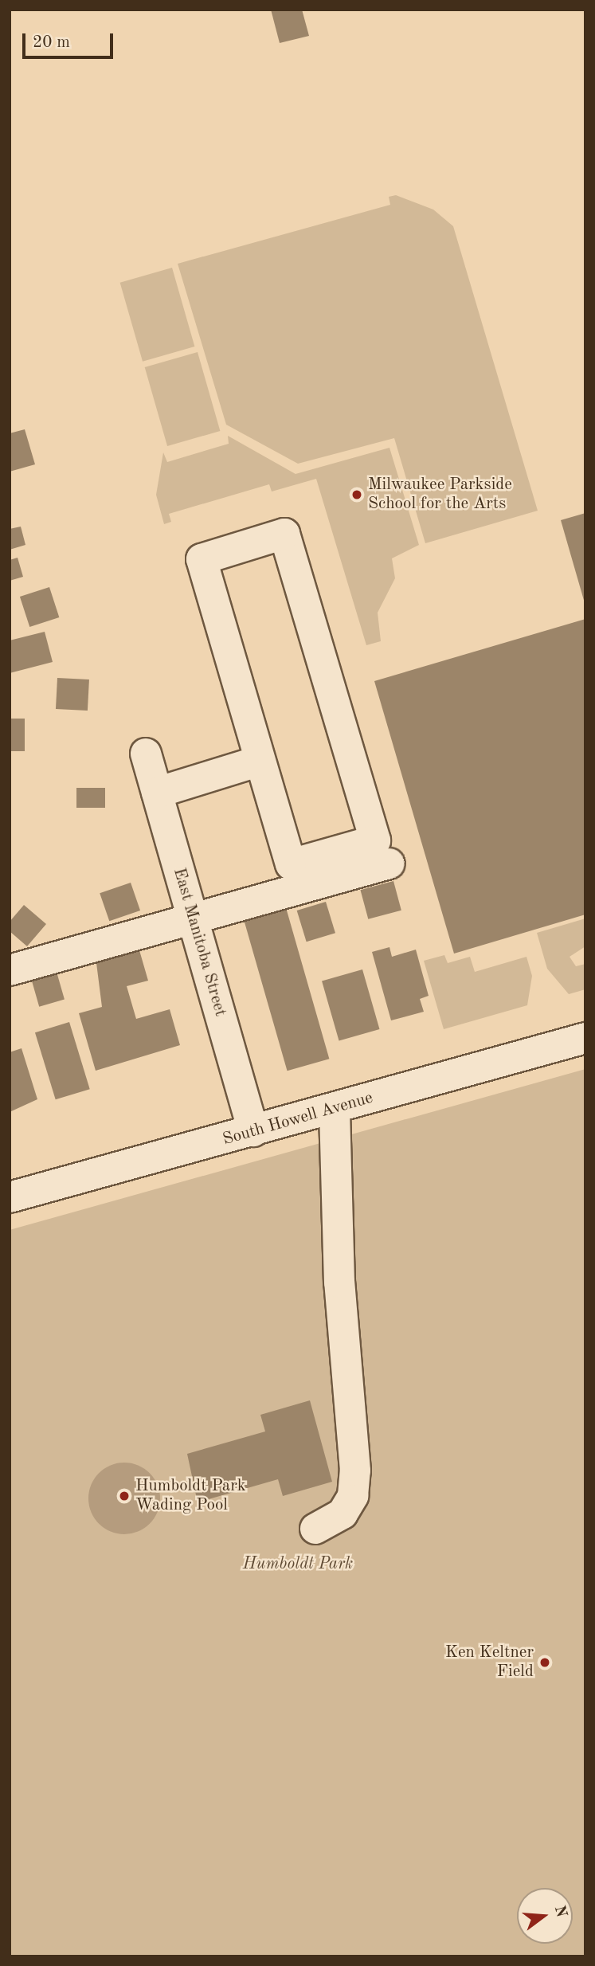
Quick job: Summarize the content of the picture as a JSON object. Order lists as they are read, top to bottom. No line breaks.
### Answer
{"streets":{"street":["East Manitoba Street","South Howell Avenue"]},"crossings":[["East Manitoba Street","South Howell Avenue"]],"parks":["Humboldt Park"],"places":["Milwaukee Parkside School for the Arts","Humboldt Park Wading Pool","Ken Keltner Field"],"scale_bar":"20 m","north":"right"}
